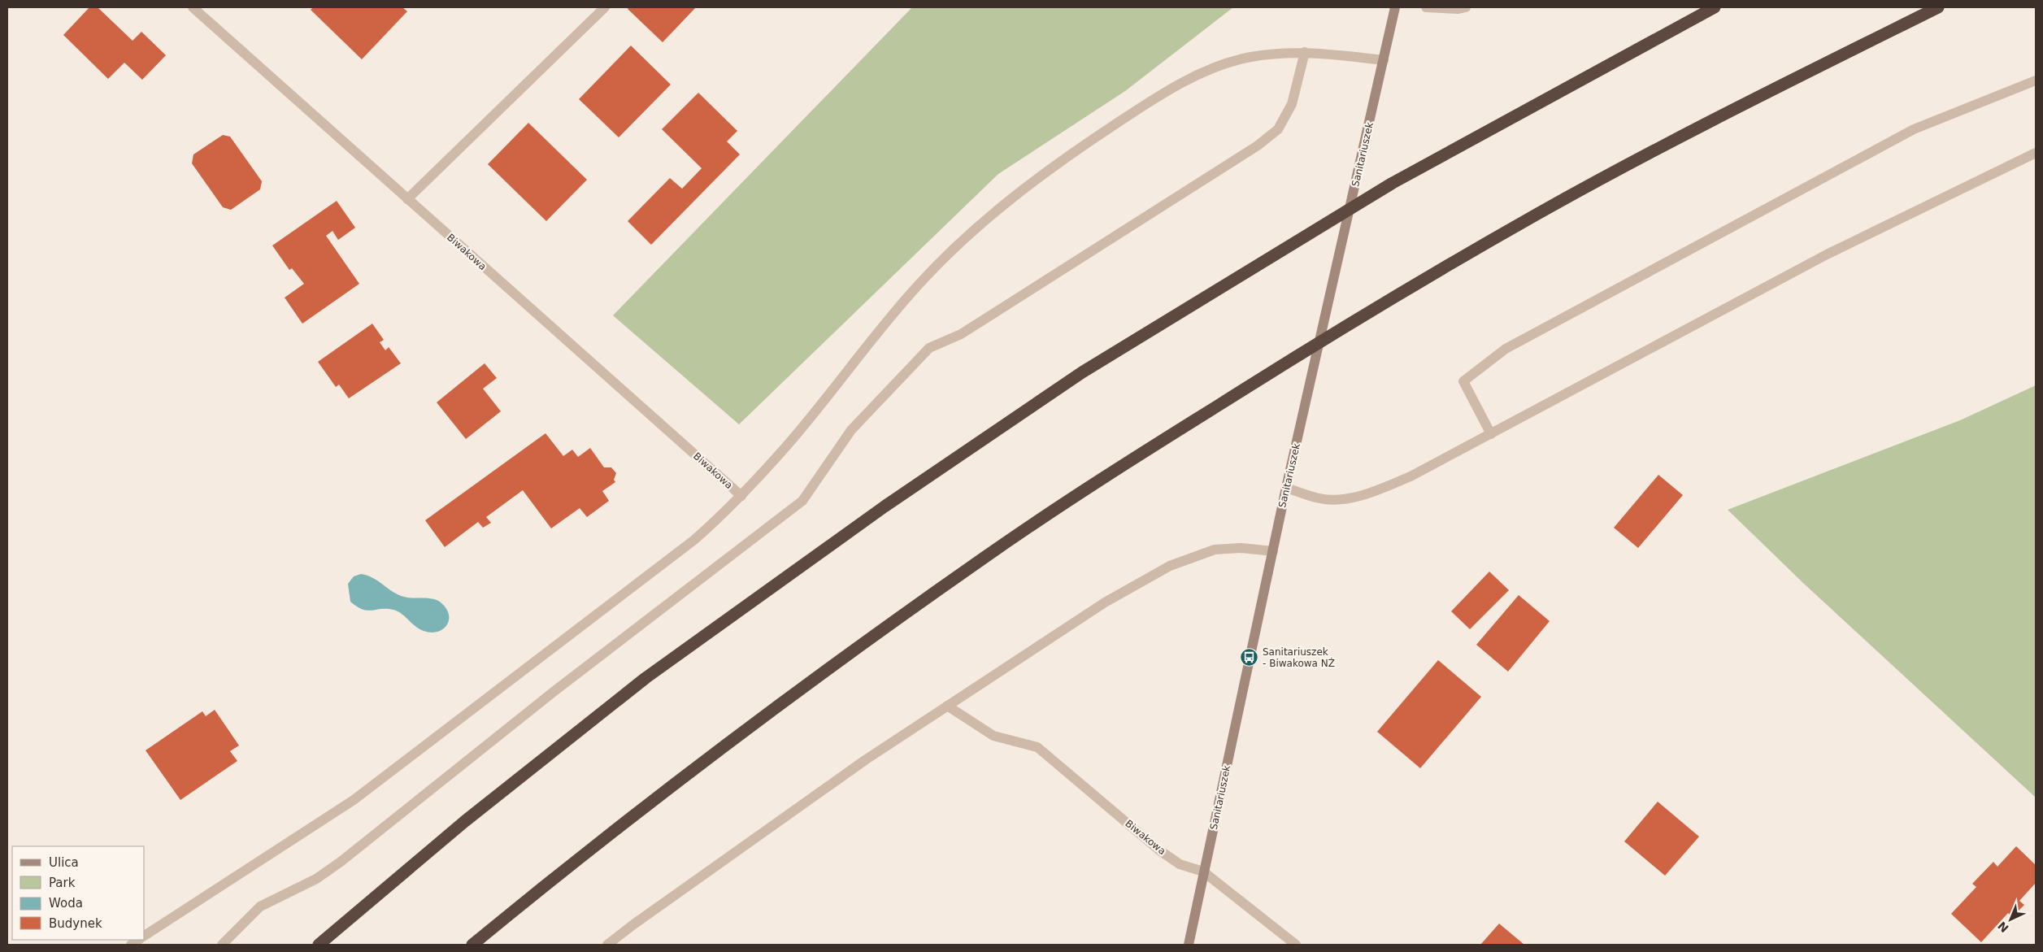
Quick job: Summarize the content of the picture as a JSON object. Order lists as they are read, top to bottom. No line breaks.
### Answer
{"streets":{"street":["Sanitariuszek","Biwakowa"]},"crossings":[["Sanitariuszek","Biwakowa"]],"places":{"bus stop":["Sanitariuszek - Biwakowa NŻ"]},"legend":["Ulica","Park","Woda","Budynek"],"north":"bottom left"}
